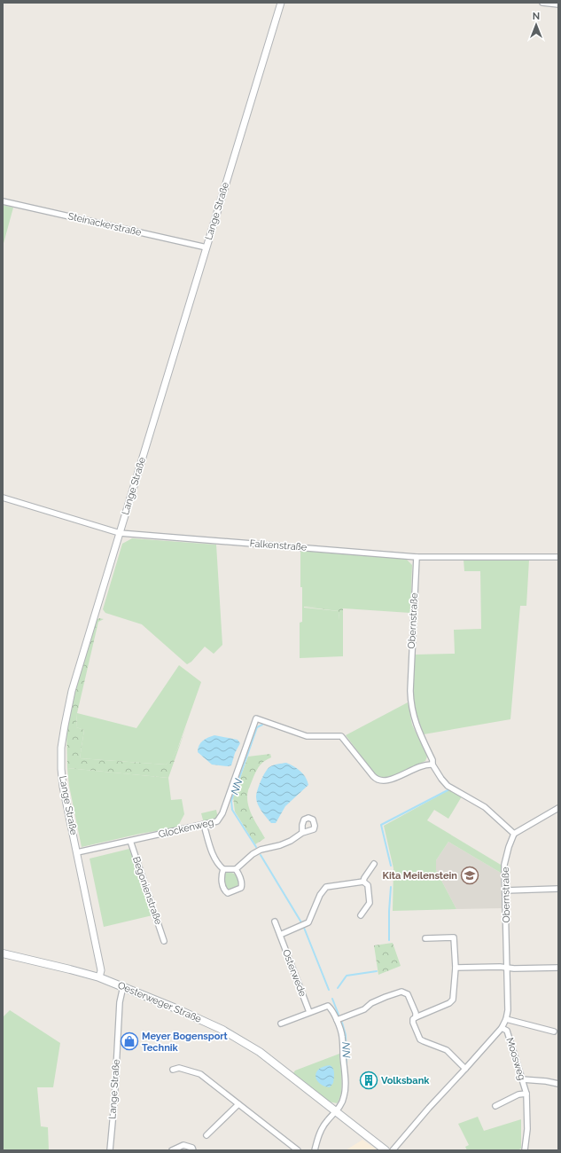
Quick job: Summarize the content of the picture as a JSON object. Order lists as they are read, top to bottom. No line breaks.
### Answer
{"streets":{"main road":["Oesterweger Straße"],"street":["Lange Straße","Steinackerstraße","Falkenstraße","Obernstraße","Glockenweg","Begonienstraße","Osterwede","Moosweg"]},"crossings":[["Lange Straße","Steinackerstraße"],["Lange Straße","Falkenstraße"],["Lange Straße","Glockenweg"],["Lange Straße","Oesterweger Straße"],["Falkenstraße","Obernstraße"],["Obernstraße","Glockenweg"],["Obernstraße","Moosweg"],["Glockenweg","Begonienstraße"]],"water":["NN"],"places":{"school or university":["Kita Meilenstein"],"shop":["Meyer Bogensport Technik"],"building":["Volksbank"]},"north":"top"}
